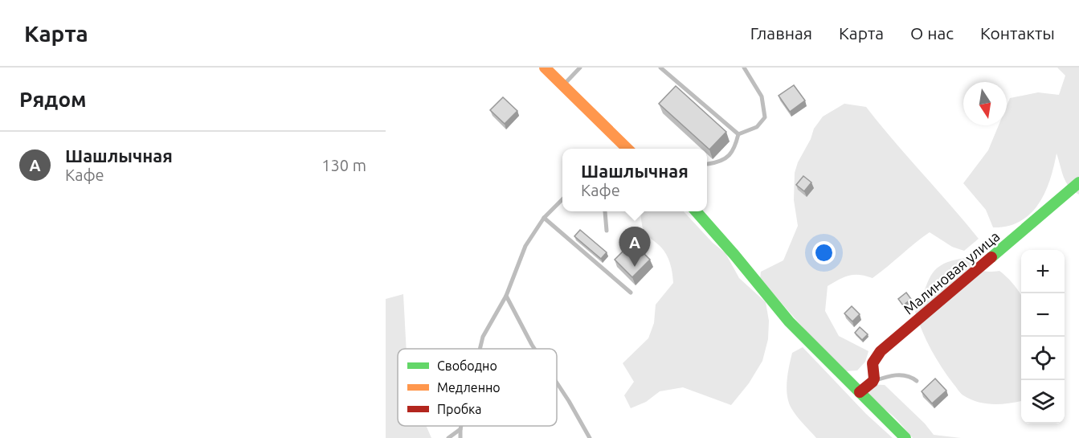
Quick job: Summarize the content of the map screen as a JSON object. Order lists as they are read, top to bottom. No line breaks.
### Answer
{"streets":{"main road":["Малиновая улица"]},"legend":["Свободно","Медленно","Пробка"],"north":"bottom","page":{"header":"Карта","nav":["Главная","Карта","О нас","Контакты"],"heading":"Рядом","list":[{"mark":"A","name":"Шашлычная","note":"Кафе","value":"130 m"}],"popup":["Шашлычная","Кафе"],"pins":"A","map_buttons":["+","−"]}}
